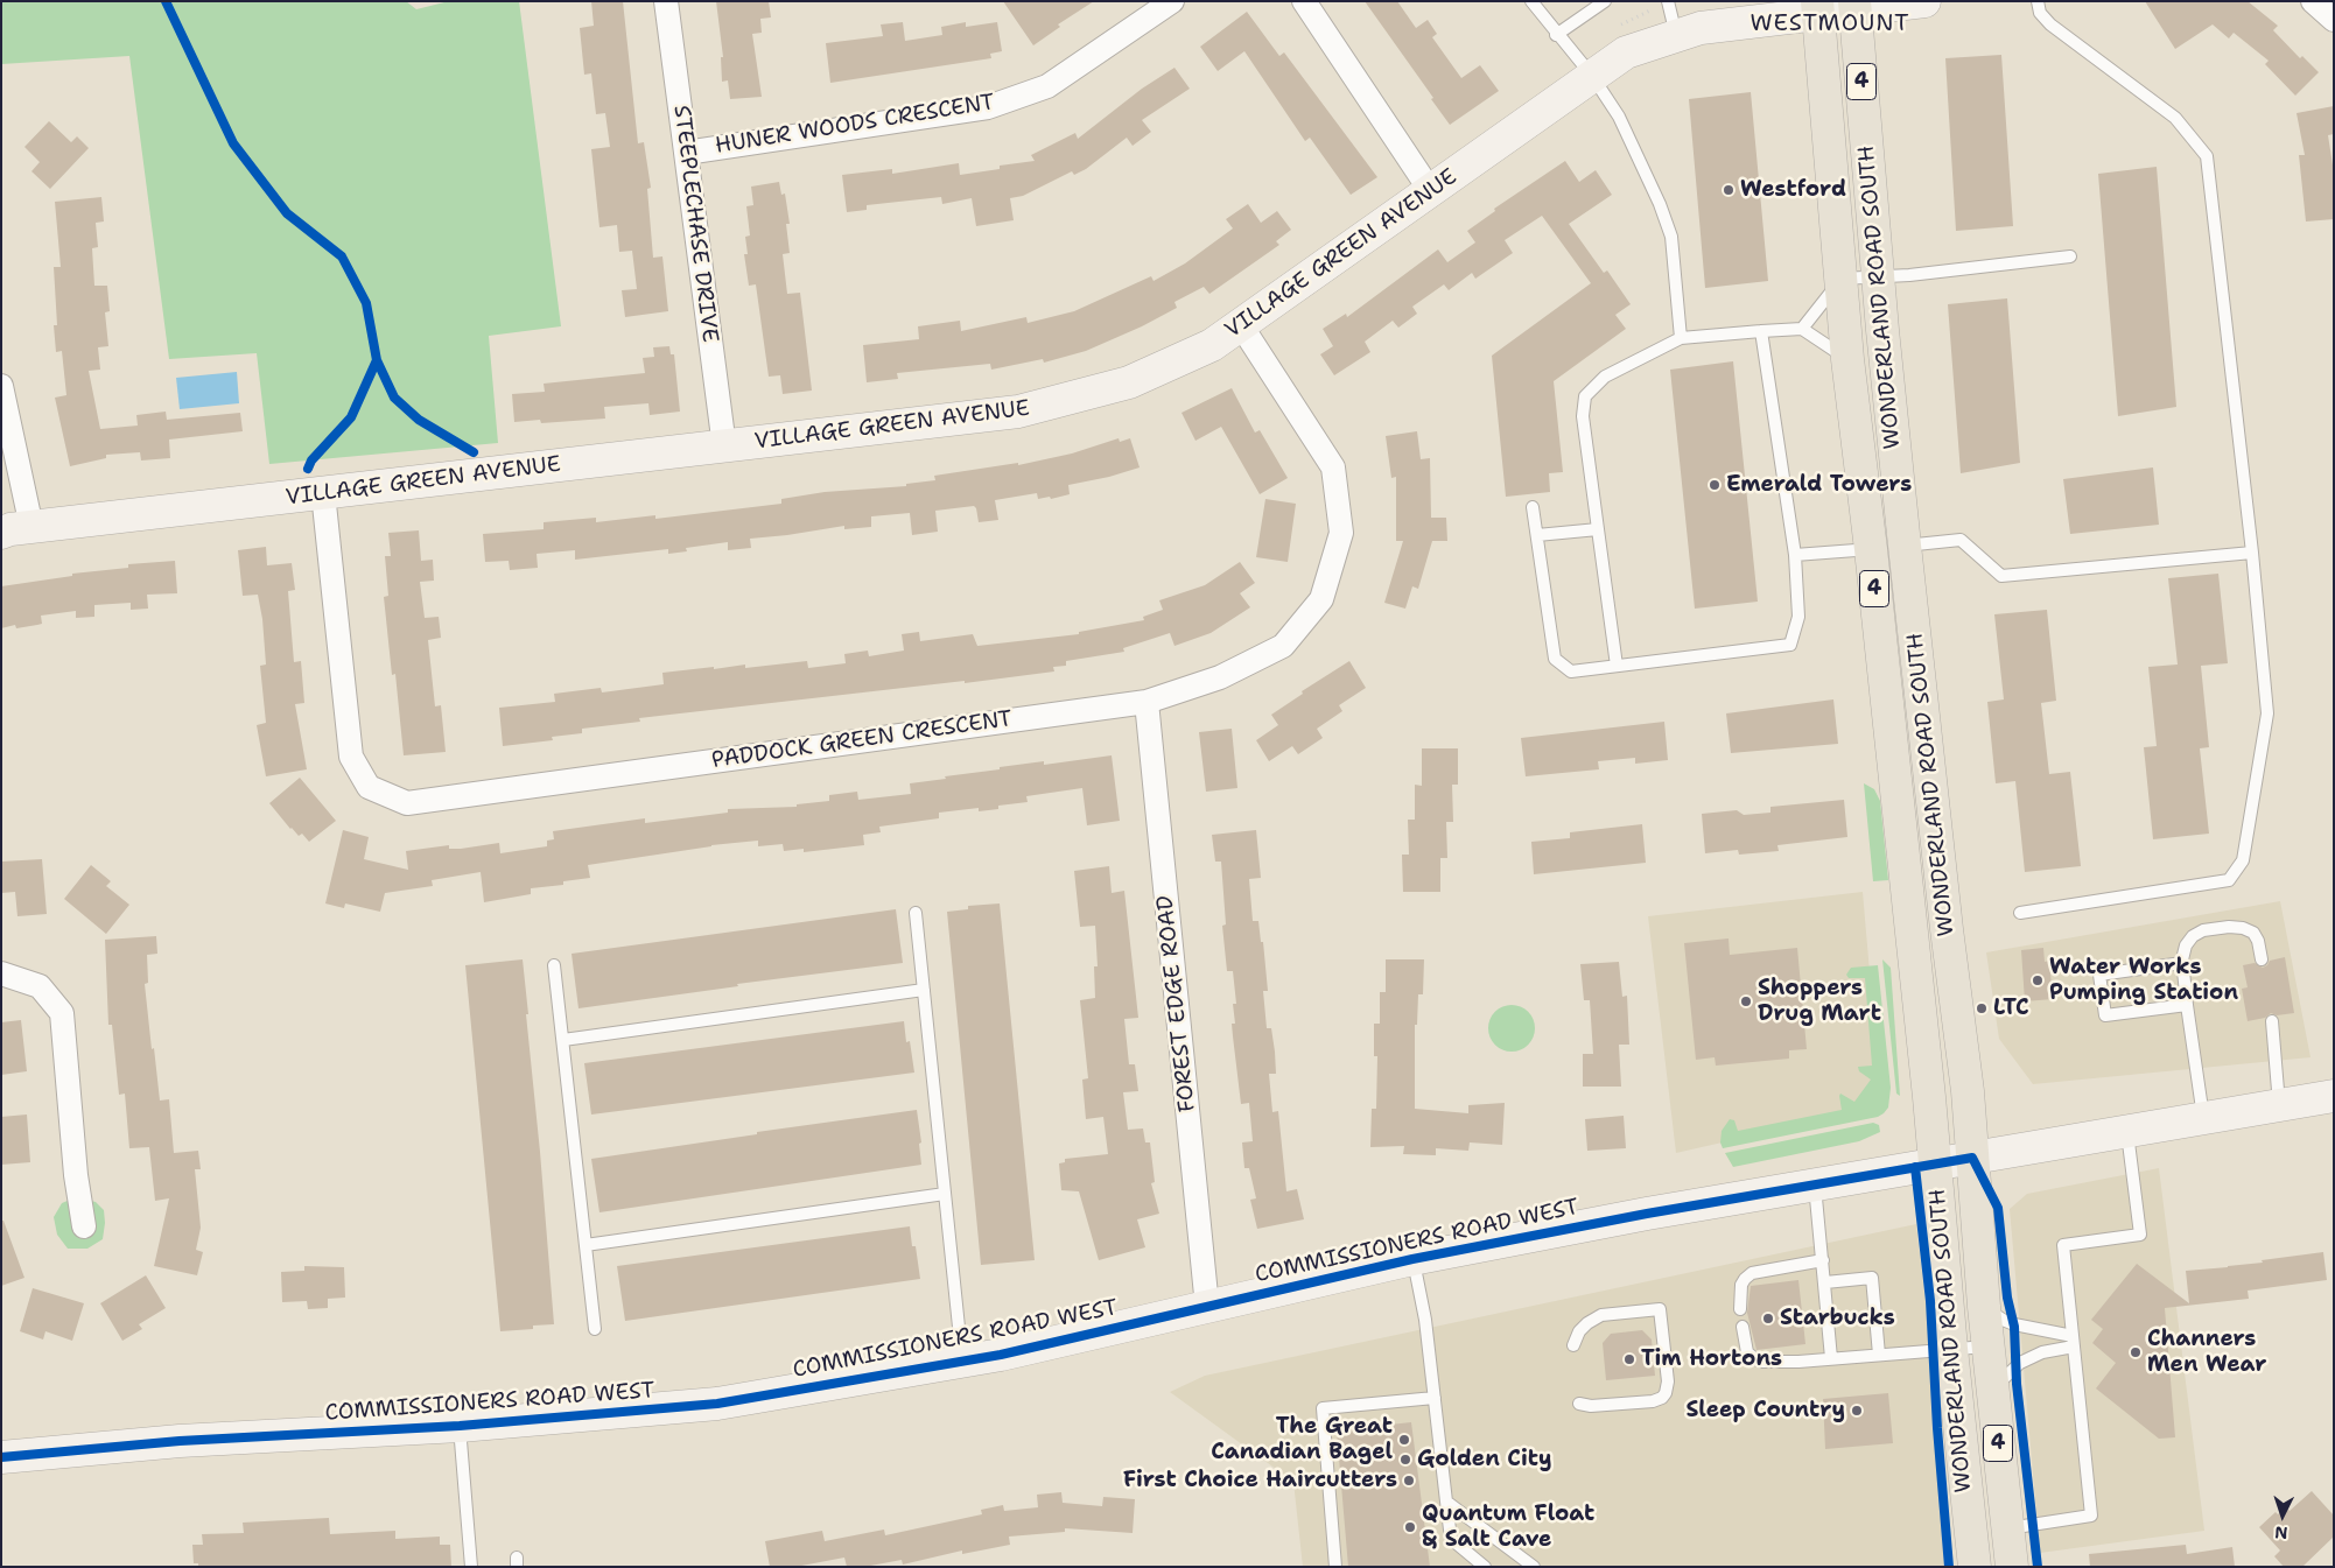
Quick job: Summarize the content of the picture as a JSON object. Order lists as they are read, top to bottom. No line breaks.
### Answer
{"streets":{"main road":["4","VILLAGE GREEN AVENUE","WONDERLAND ROAD SOUTH","COMMISSIONERS ROAD WEST"],"street":["HUNER WOODS CRESCENT","STEEPLECHASE DRIVE","PADDOCK GREEN CRESCENT","FOREST EDGE ROAD"]},"crossings":[["HUNER WOODS CRESCENT","STEEPLECHASE DRIVE"],["STEEPLECHASE DRIVE","VILLAGE GREEN AVENUE"],["VILLAGE GREEN AVENUE","WONDERLAND ROAD SOUTH"],["VILLAGE GREEN AVENUE","PADDOCK GREEN CRESCENT"],["WONDERLAND ROAD SOUTH","COMMISSIONERS ROAD WEST"],["PADDOCK GREEN CRESCENT","FOREST EDGE ROAD"],["FOREST EDGE ROAD","COMMISSIONERS ROAD WEST"]],"districts":["WESTMOUNT"],"places":["Westford","Emerald Towers","Water Works Pumping Station","Shoppers Drug Mart","LTC","Starbucks","Channers Men Wear","Tim Hortons","Sleep Country","The Great Canadian Bagel","Golden City","First Choice Haircutters","Quantum Float & Salt Cave"],"north":"bottom"}
